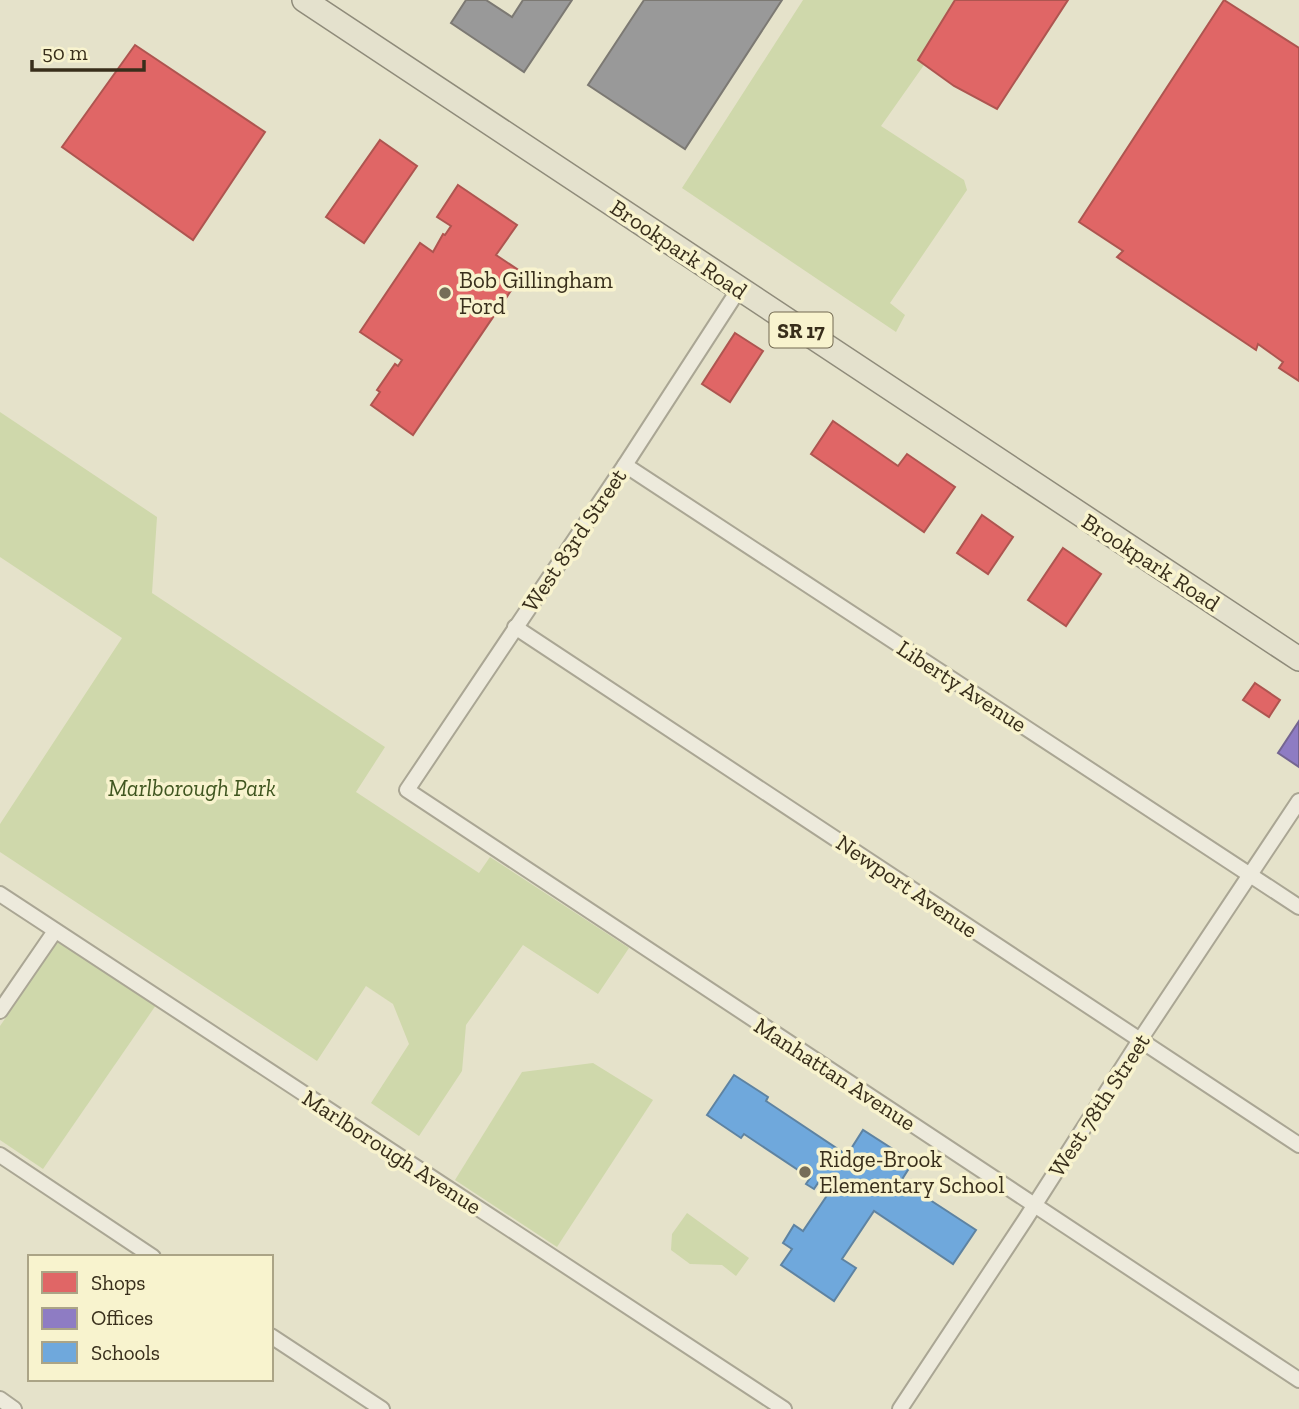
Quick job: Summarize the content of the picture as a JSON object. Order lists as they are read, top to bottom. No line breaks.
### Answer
{"streets":{"main road":["Brookpark Road","SR 17"],"street":["West 83rd Street","Liberty Avenue","Newport Avenue","Manhattan Avenue","West 78th Street","Marlborough Avenue"]},"crossings":[["Brookpark Road","West 83rd Street"],["West 83rd Street","Liberty Avenue"],["West 83rd Street","Newport Avenue"],["West 83rd Street","Manhattan Avenue"],["Liberty Avenue","West 78th Street"],["Newport Avenue","West 78th Street"],["Manhattan Avenue","West 78th Street"]],"parks":["Marlborough Park"],"places":["Bob Gillingham Ford","Ridge-Brook Elementary School"],"legend":["Shops","Offices","Schools"],"scale_bar":"50 m"}
